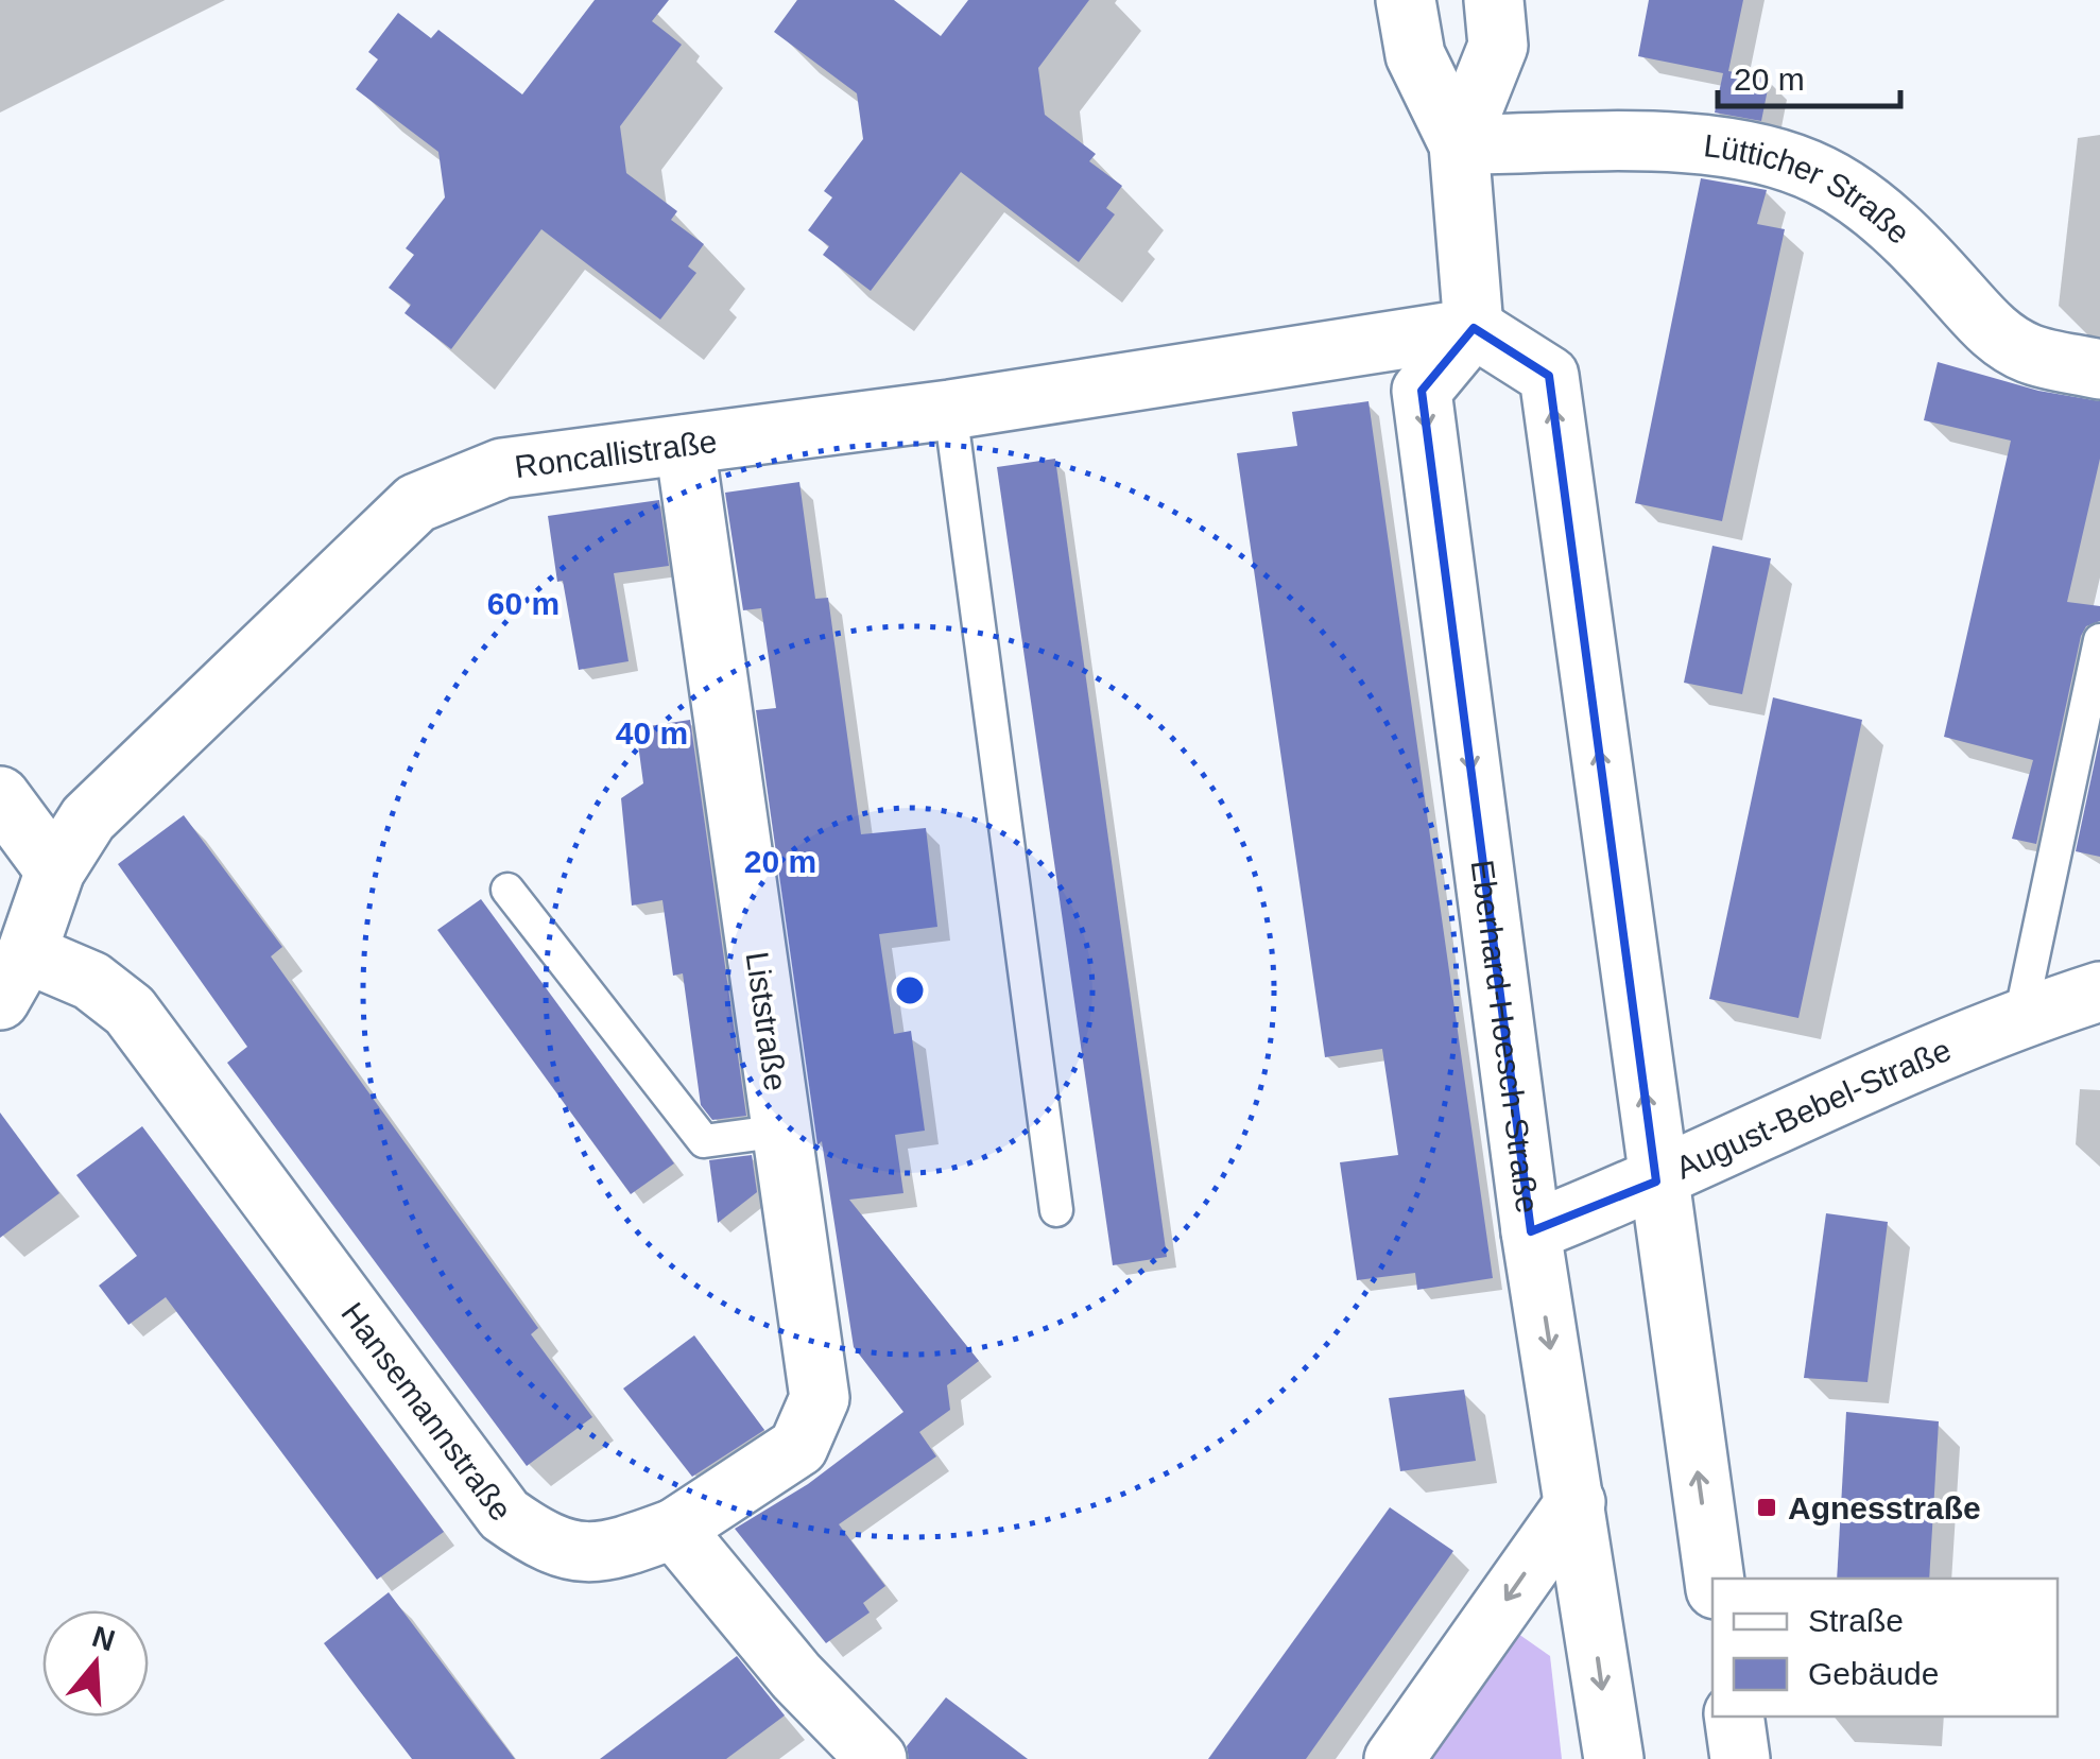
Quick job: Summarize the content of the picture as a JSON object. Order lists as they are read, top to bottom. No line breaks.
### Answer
{"streets":{"street":["Lütticher Straße","Roncallistraße","Liststraße","Eberhard-Hoesch-Straße","August-Bebel-Straße","Hansemannstraße"]},"crossings":[["Roncallistraße","Liststraße"],["Roncallistraße","Eberhard-Hoesch-Straße"],["Roncallistraße","Hansemannstraße"],["Liststraße","Hansemannstraße"],["Eberhard-Hoesch-Straße","August-Bebel-Straße"]],"places":{"transit":["Agnesstraße"]},"legend":["Straße","Gebäude"],"scale_bar":"20 m","north":"top","rings":["60 m","40 m","20 m"]}
